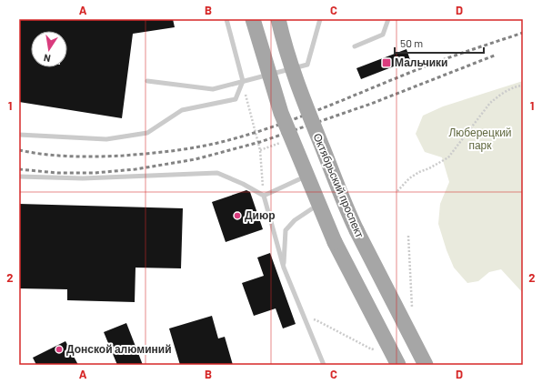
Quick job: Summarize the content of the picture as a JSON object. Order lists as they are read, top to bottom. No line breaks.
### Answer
{"streets":{"main road":["Октябрьский проспект"]},"parks":["Люберецкий парк"],"places":{"transit":["Мальчики"],"other":["Диюр","Донской алюминий"]},"scale_bar":"50 m","north":"bottom","grid":{"columns":["A","B","C","D"],"rows":["1","2"]}}
